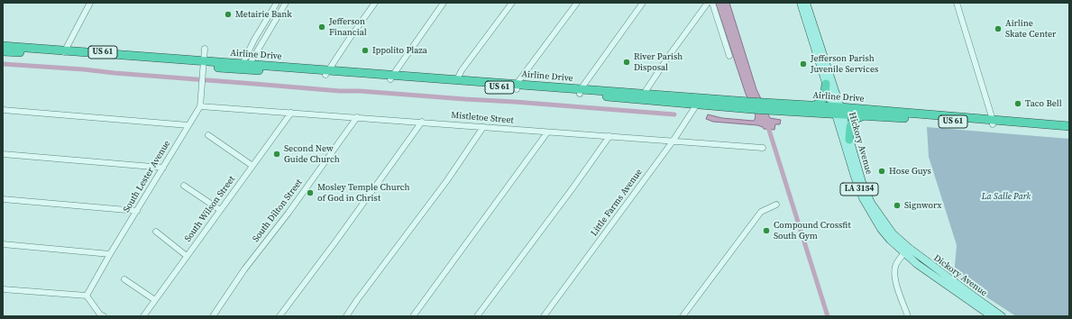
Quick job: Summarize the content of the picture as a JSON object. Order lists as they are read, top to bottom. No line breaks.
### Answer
{"streets":{"highway":["US 61","Airline Drive"],"main road":["Hickory Avenue","LA 3154","Dickory Avenue"],"street":["Mistletoe Street","South Lester Avenue","Little Farms Avenue","South Wilson Street","South Dilton Street"]},"crossings":[["Airline Drive","Hickory Avenue"],["Airline Drive","South Lester Avenue"],["Airline Drive","Little Farms Avenue"],["Mistletoe Street","South Lester Avenue"],["Mistletoe Street","Little Farms Avenue"],["Mistletoe Street","South Wilson Street"],["Mistletoe Street","South Dilton Street"],["Hickory Avenue","Dickory Avenue"]],"parks":["La Salle Park"],"places":["Metairie Bank","Jefferson Financial","Airline Skate Center","Ippolito Plaza","River Parish Disposal","Jefferson Parish Juvenile Services","Taco Bell","Second New Guide Church","Hose Guys","Mosley Temple Church of God in Christ","Signworx","Compound Crossfit South Gym"]}
